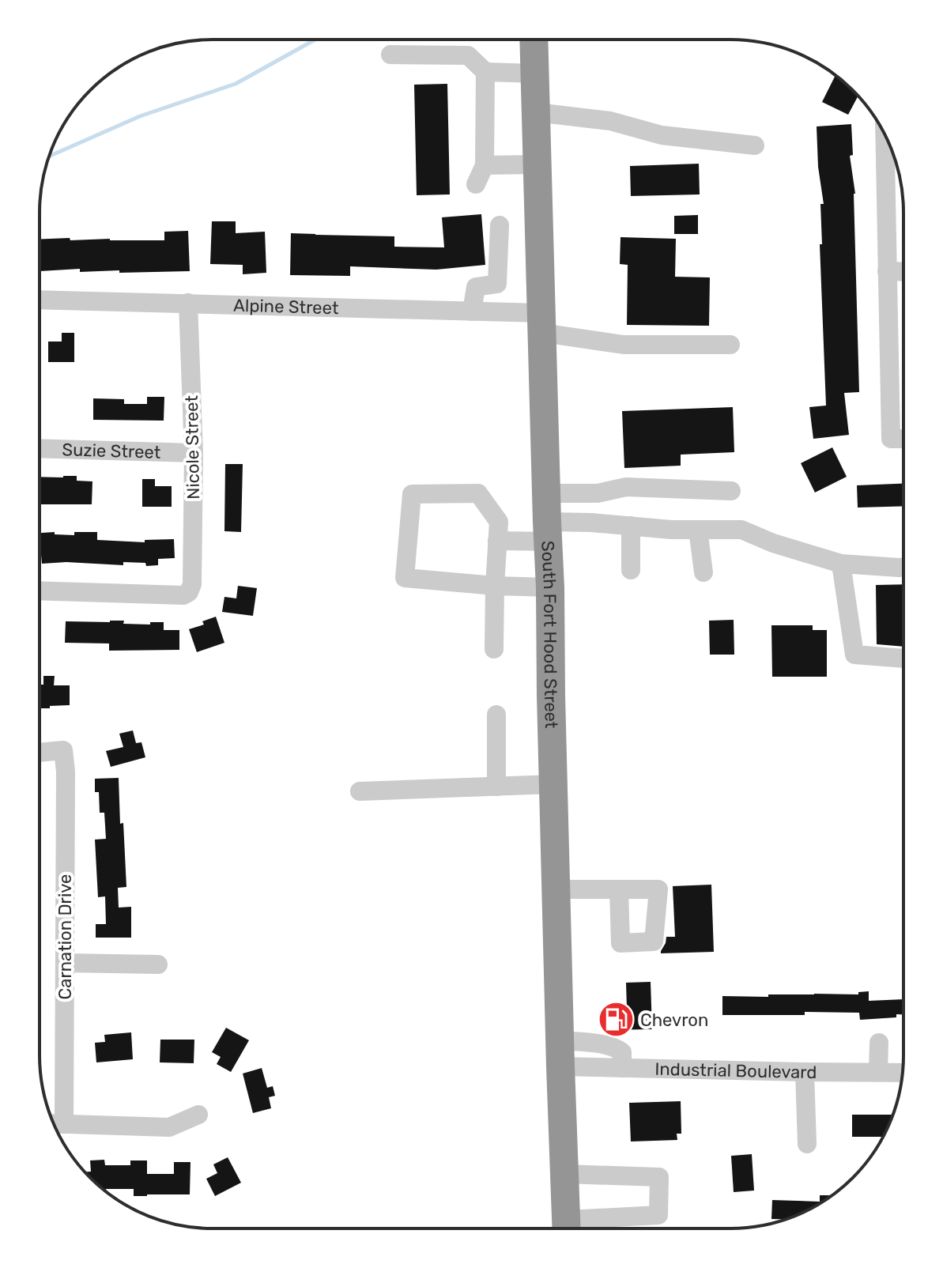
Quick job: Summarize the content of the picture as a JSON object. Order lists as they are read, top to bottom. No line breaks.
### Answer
{"streets":{"highway":["South Fort Hood Street"],"street":["Alpine Street","Nicole Street","Suzie Street","Carnation Drive","Industrial Boulevard"]},"crossings":[["Alpine Street","Nicole Street"],["Alpine Street","South Fort Hood Street"],["Nicole Street","Suzie Street"],["South Fort Hood Street","Industrial Boulevard"]],"places":{"fuel station":["Chevron"]}}
